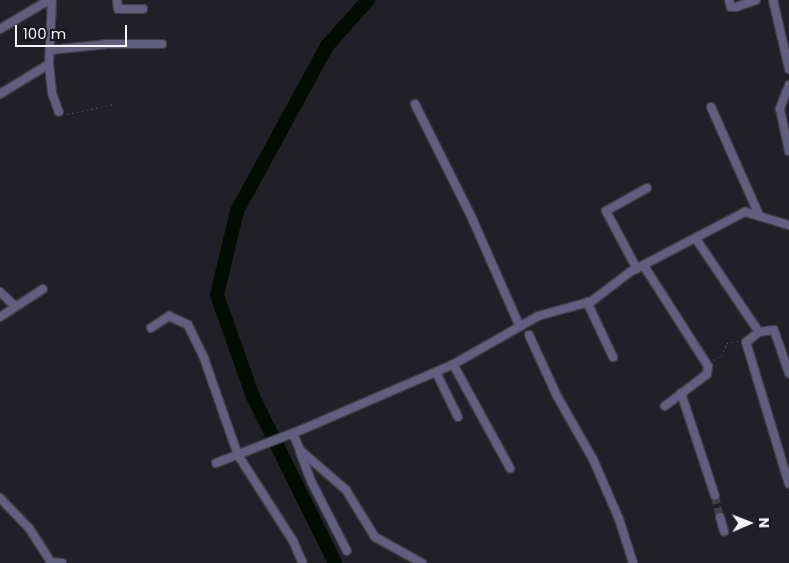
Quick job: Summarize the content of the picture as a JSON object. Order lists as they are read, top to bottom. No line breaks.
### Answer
{"scale_bar":"100 m","north":"right"}
